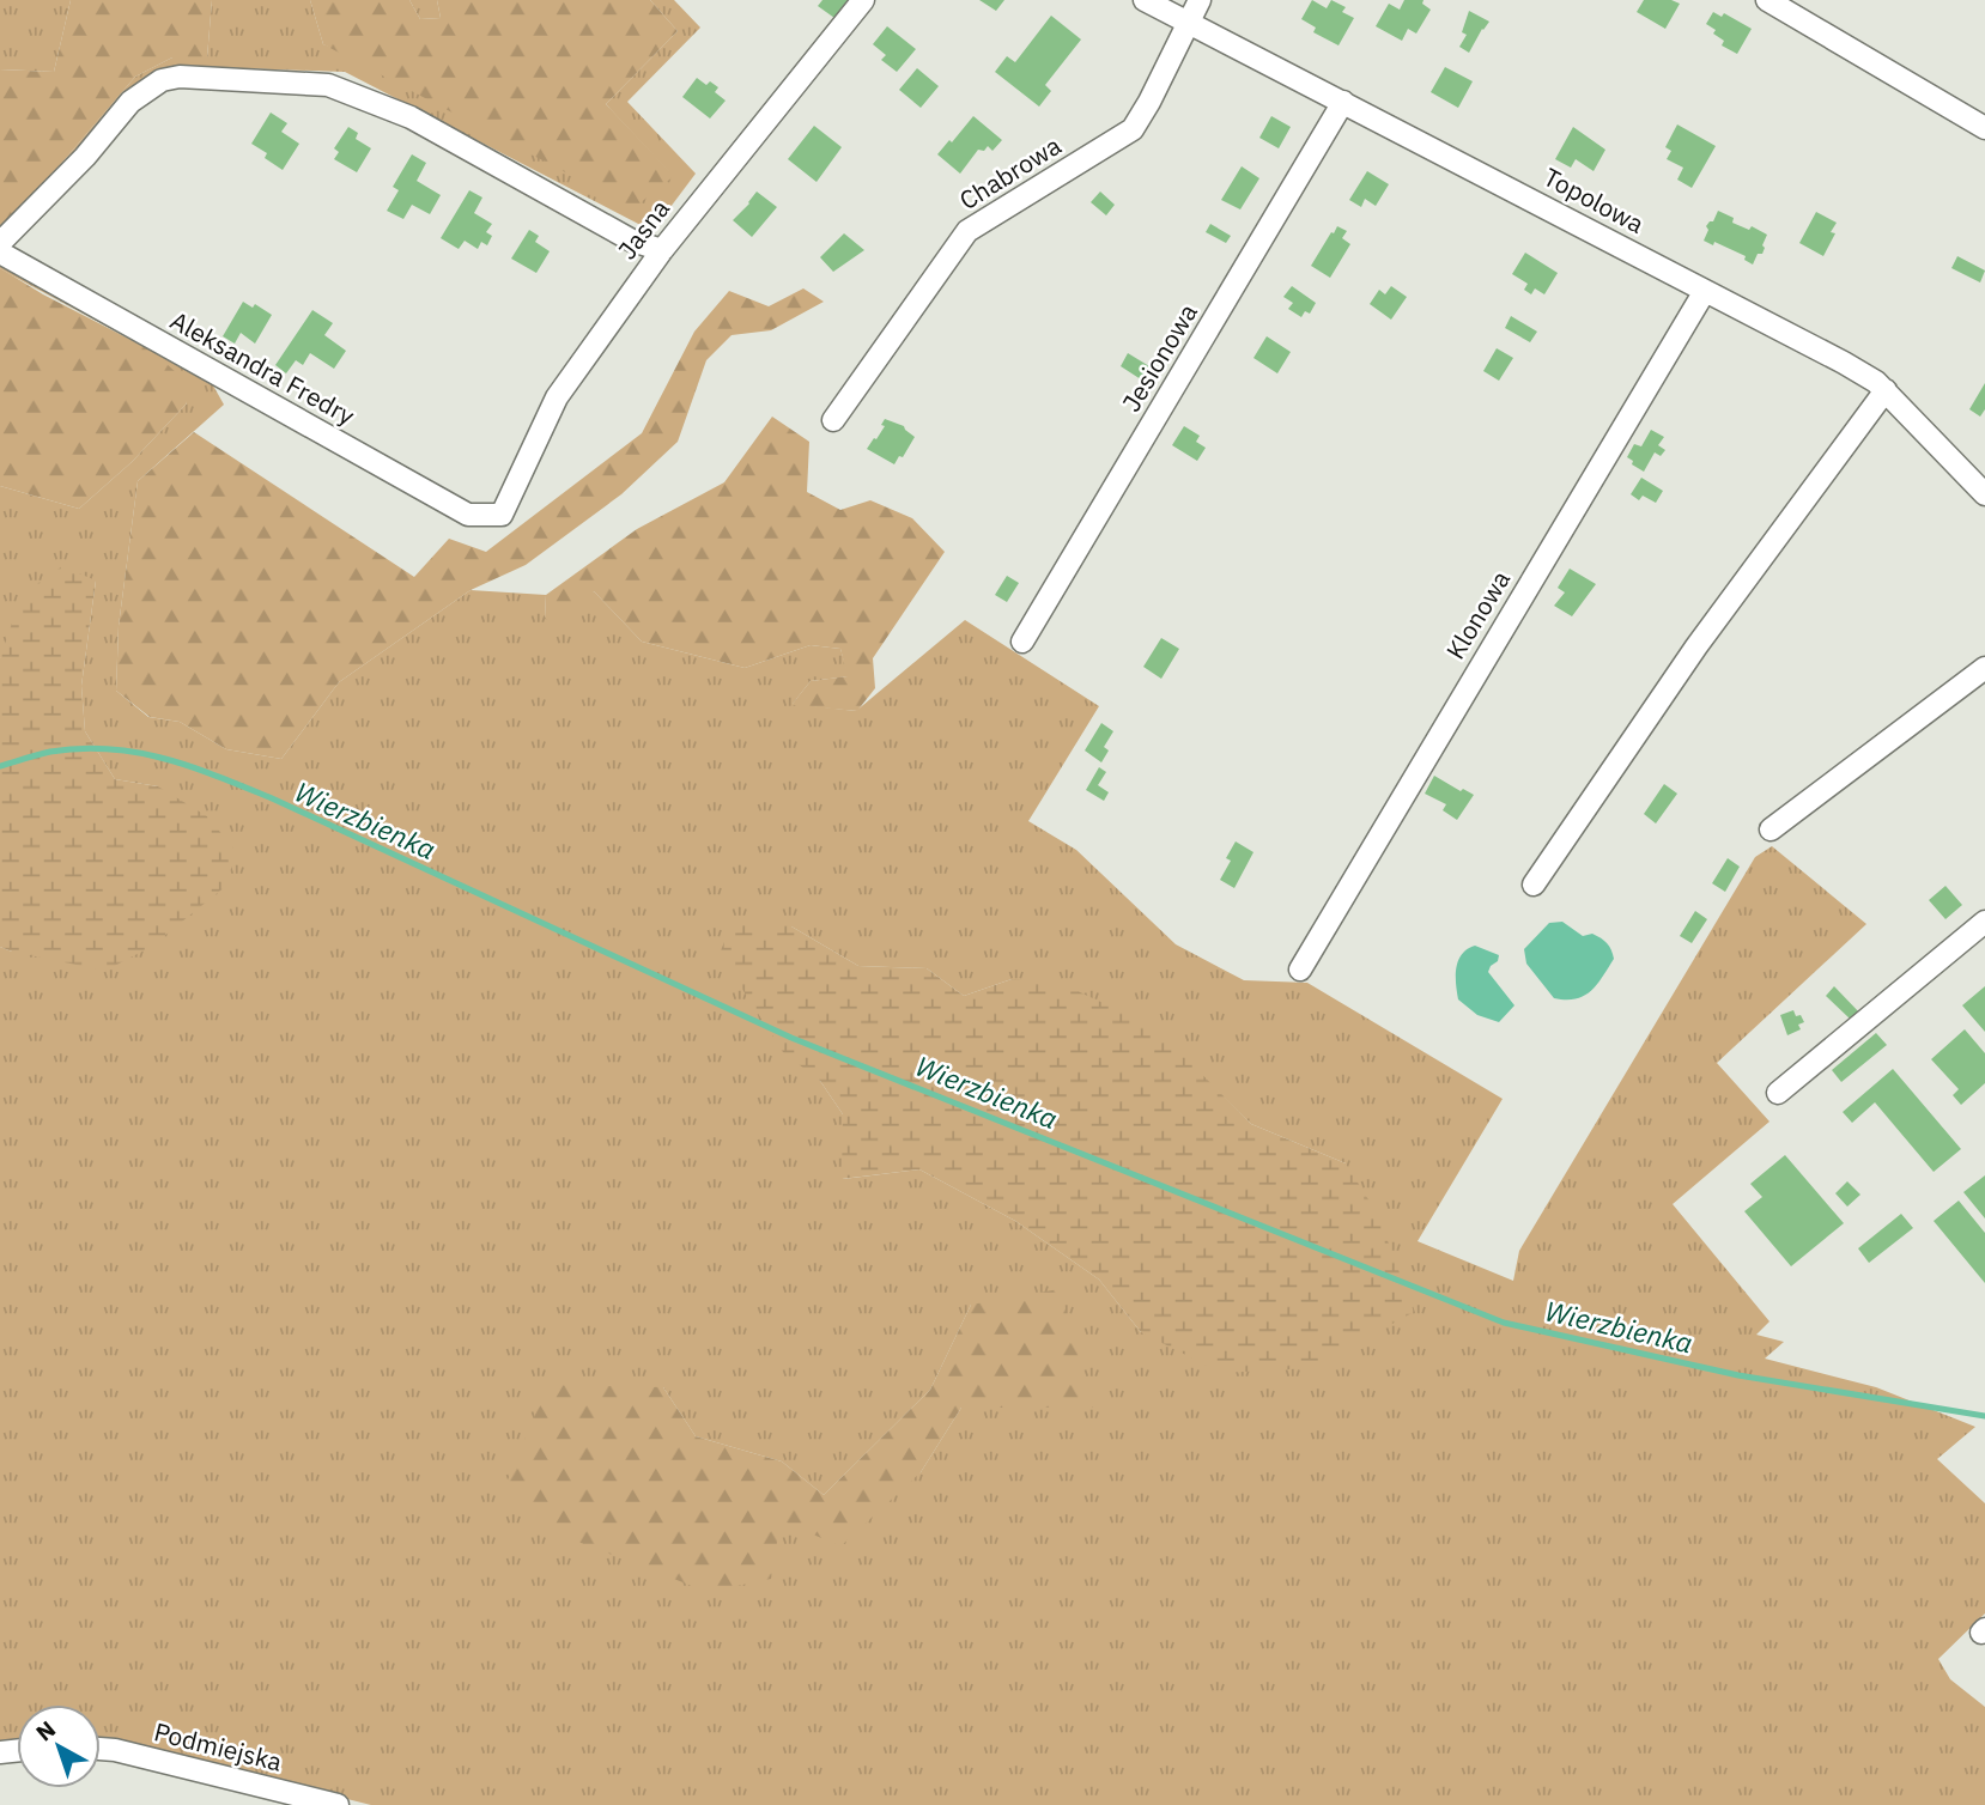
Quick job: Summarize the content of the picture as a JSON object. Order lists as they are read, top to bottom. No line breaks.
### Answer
{"streets":{"street":["Chabrowa","Topolowa","Jasna","Jesionowa","Aleksandra Fredry","Klonowa","Podmiejska"]},"crossings":[["Chabrowa","Topolowa"],["Topolowa","Jesionowa"],["Topolowa","Klonowa"],["Jasna","Aleksandra Fredry"]],"water":["Wierzbienka"],"north":"top left"}
